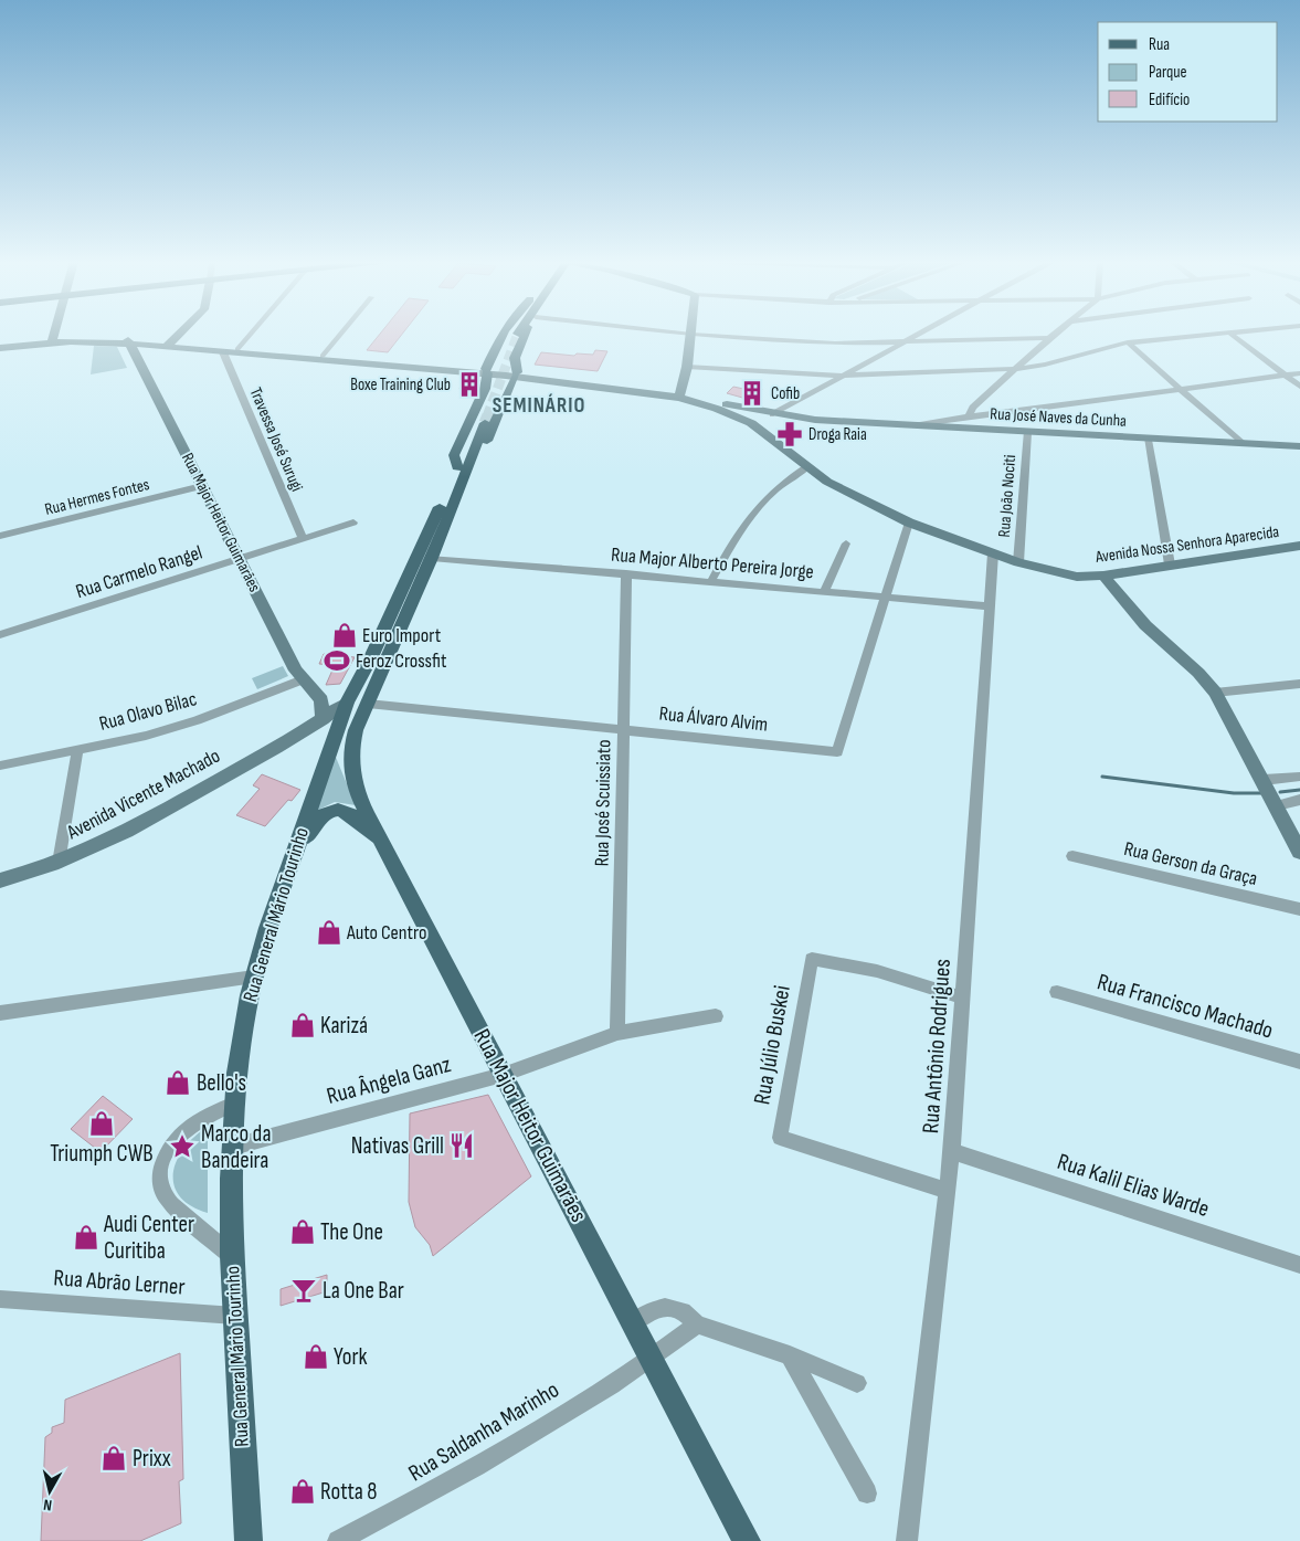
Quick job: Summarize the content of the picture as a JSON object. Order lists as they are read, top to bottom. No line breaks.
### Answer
{"streets":{"main road":["Rua José Naves da Cunha","Rua Major Heitor Guimarães","Avenida Nossa Senhora Aparecida","Rua Álvaro Alvim","Avenida Vicente Machado","Rua General Mário Tourinho"],"street":["Travessa José Surugi","Rua João Nociti","Rua Hermes Fontes","Rua Major Alberto Pereira Jorge","Rua Carmelo Rangel","Rua Olavo Bilac","Rua José Scuissiato","Rua Gerson da Graça","Rua Francisco Machado","Rua Júlio Buskei","Rua Antônio Rodrigues","Rua Ângela Ganz","Rua Kalil Elias Warde","Rua Abrão Lerner","Rua Saldanha Marinho"]},"crossings":[["Rua José Naves da Cunha","Rua João Nociti"],["Rua José Naves da Cunha","Avenida Nossa Senhora Aparecida"],["Travessa José Surugi","Avenida Nossa Senhora Aparecida"],["Travessa José Surugi","Rua Carmelo Rangel"],["Rua João Nociti","Avenida Nossa Senhora Aparecida"],["Rua Hermes Fontes","Rua Major Heitor Guimarães"],["Rua Major Heitor Guimarães","Avenida Nossa Senhora Aparecida"],["Rua Major Heitor Guimarães","Rua Carmelo Rangel"],["Rua Major Heitor Guimarães","Rua Olavo Bilac"],["Rua Major Heitor Guimarães","Rua Álvaro Alvim"],["Rua Major Heitor Guimarães","Rua General Mário Tourinho"],["Rua Major Heitor Guimarães","Rua Ângela Ganz"],["Rua Major Heitor Guimarães","Rua Saldanha Marinho"],["Avenida Nossa Senhora Aparecida","Rua Álvaro Alvim"],["Avenida Nossa Senhora Aparecida","Rua Antônio Rodrigues"],["Rua Major Alberto Pereira Jorge","Rua Álvaro Alvim"],["Rua Major Alberto Pereira Jorge","Rua José Scuissiato"],["Rua Major Alberto Pereira Jorge","Rua General Mário Tourinho"],["Rua Major Alberto Pereira Jorge","Rua Antônio Rodrigues"],["Rua Álvaro Alvim","Avenida Vicente Machado"],["Rua Álvaro Alvim","Rua José Scuissiato"],["Rua Álvaro Alvim","Rua General Mário Tourinho"],["Avenida Vicente Machado","Rua General Mário Tourinho"],["Rua José Scuissiato","Rua Ângela Ganz"],["Rua General Mário Tourinho","Rua Ângela Ganz"],["Rua General Mário Tourinho","Rua Abrão Lerner"],["Rua Júlio Buskei","Rua Antônio Rodrigues"],["Rua Antônio Rodrigues","Rua Kalil Elias Warde"]],"districts":["SEMINÁRIO"],"places":{"building":["Boxe Training Club","Cofib"],"pharmacy":["Droga Raia"],"shop":["Euro Import","Auto Centro","Karizá","Bello's","Triumph CWB","The One","Audi Center Curitiba","York","Prixx","Rotta 8"],"sports":["Feroz Crossfit"],"restaurant":["Nativas Grill"],"place":["Marco da Bandeira"],"bar":["La One Bar"]},"legend":["Rua","Parque","Edifício"],"north":"bottom"}
